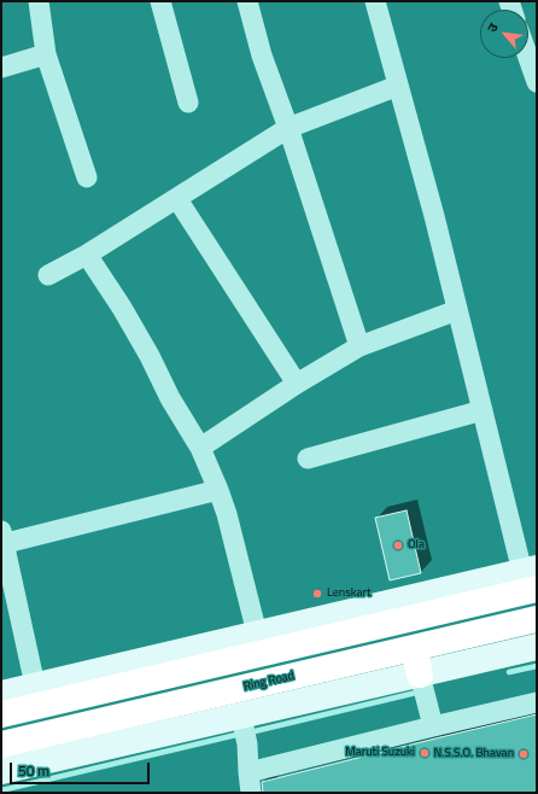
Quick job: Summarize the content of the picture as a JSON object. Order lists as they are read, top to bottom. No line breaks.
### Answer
{"streets":{"highway":["Ring Road"]},"places":["Ola","Lenskart","Maruti Suzuki","N.S.S.O. Bhavan"],"scale_bar":"50 m","north":"top left"}
